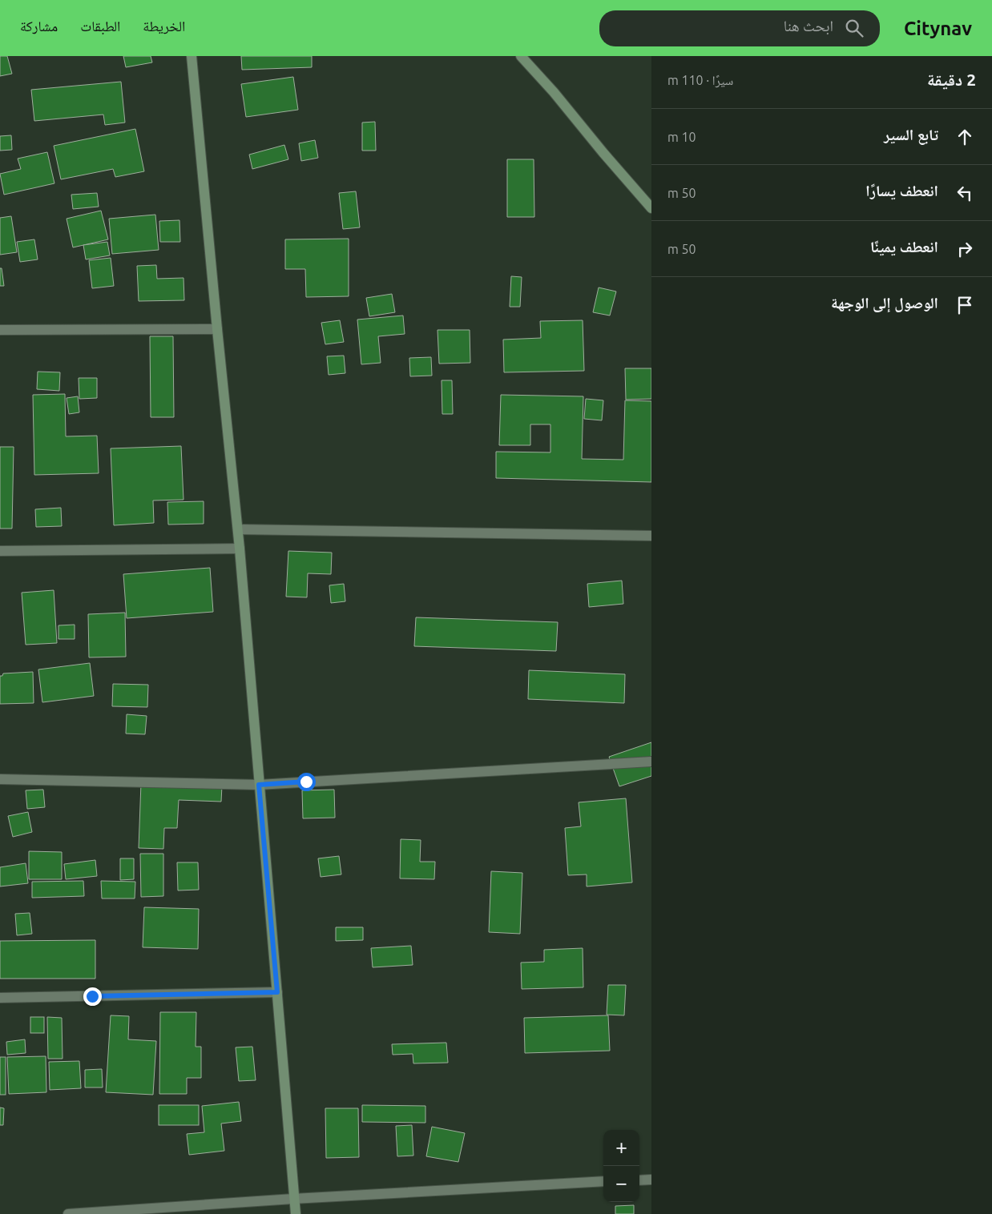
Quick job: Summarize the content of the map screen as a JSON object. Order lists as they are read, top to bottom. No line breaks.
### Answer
{"page":{"header":"Citynav","search":"ابحث هنا","nav":["الخريطة","الطبقات","مشاركة"],"heading":["2 دقيقة","سيرًا · 110 m"],"list":[["تابع السير","10 m"],["انعطف يسارًا","50 m"],["انعطف يمينًا","50 m"],"الوصول إلى الوجهة"],"map_buttons":["+","−"]}}
